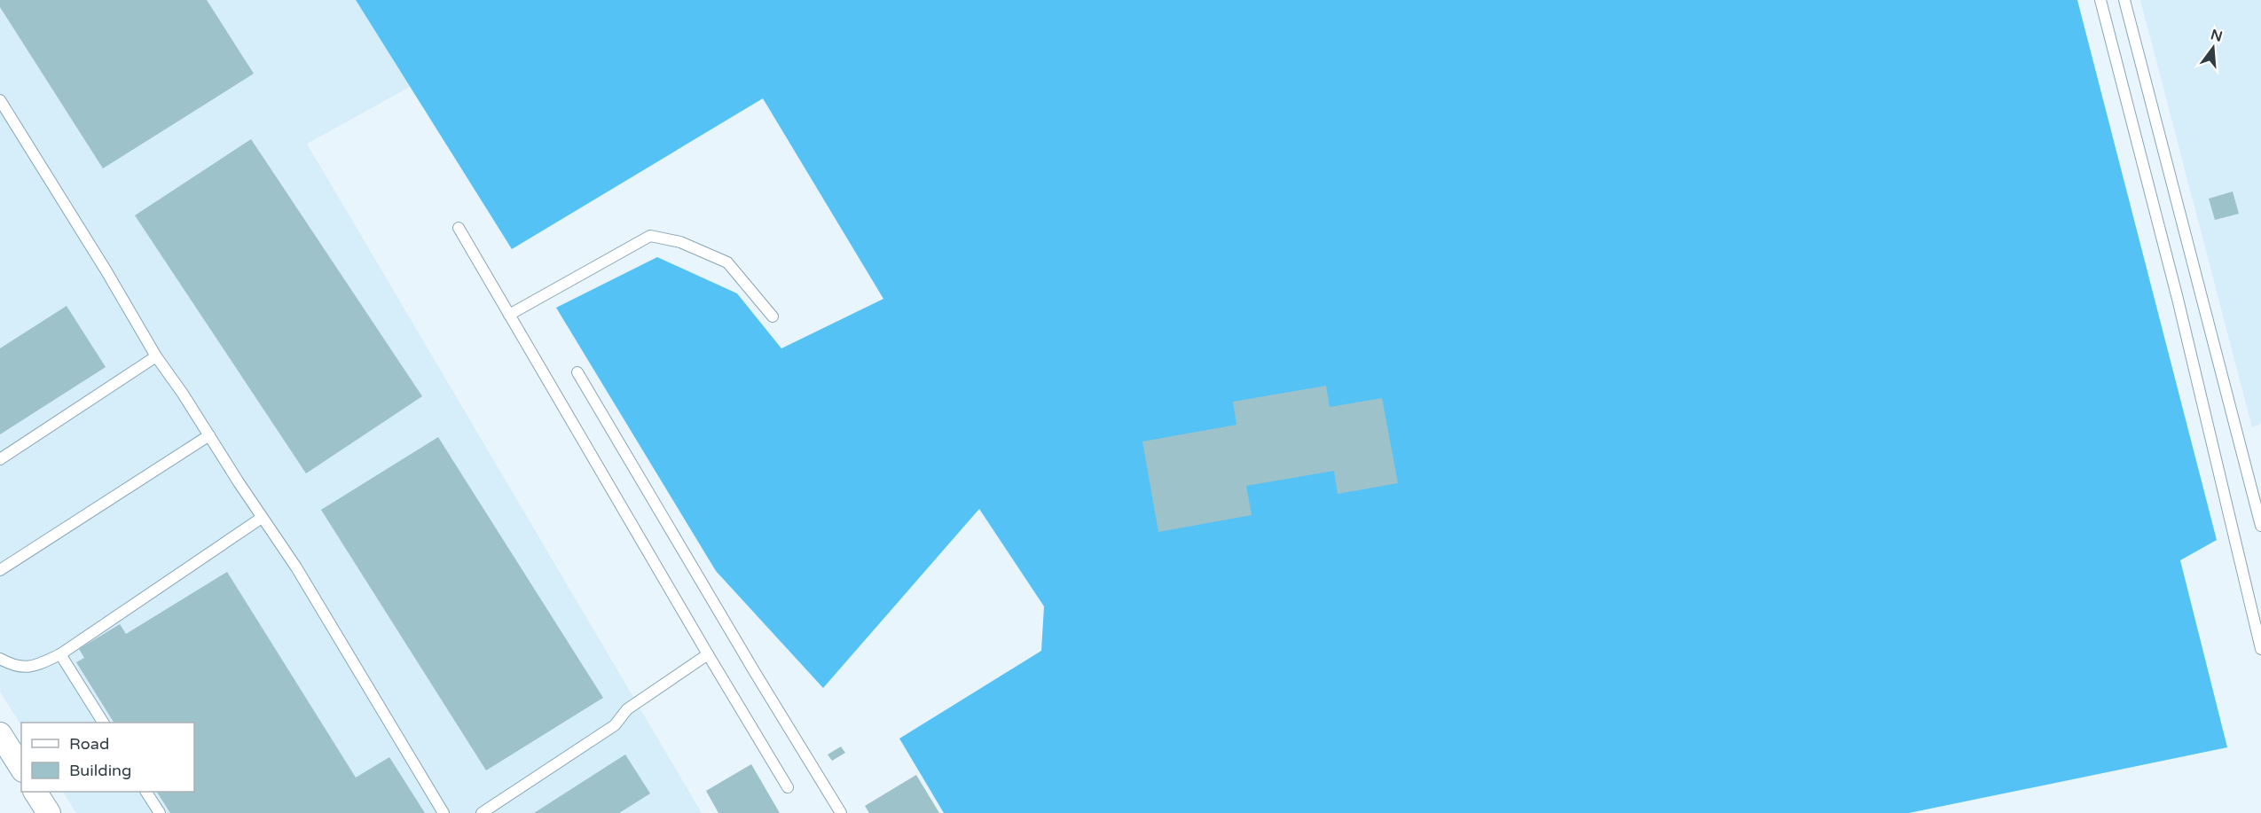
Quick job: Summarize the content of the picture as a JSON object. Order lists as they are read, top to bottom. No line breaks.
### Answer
{"legend":["Road","Building"],"north":"top"}
